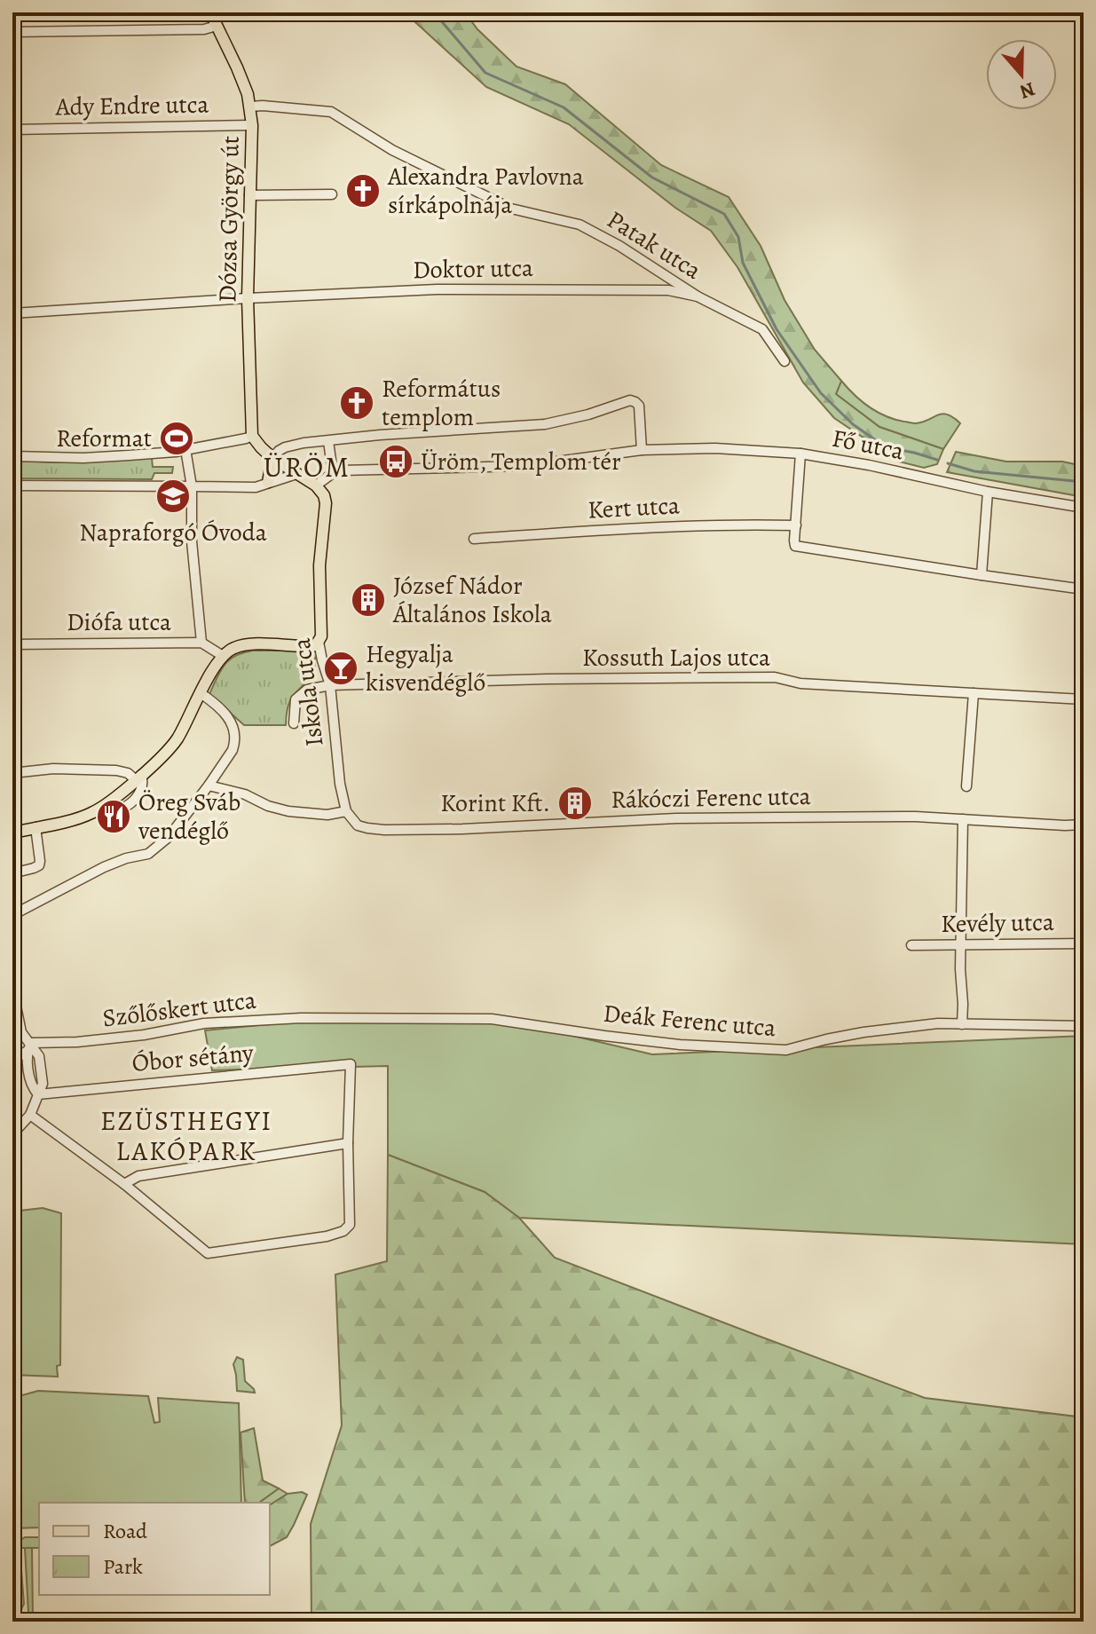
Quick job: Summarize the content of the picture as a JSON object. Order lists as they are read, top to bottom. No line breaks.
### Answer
{"streets":{"main road":["Dózsa György út","Iskola utca"],"street":["Ady Endre utca","Patak utca","Doktor utca","Fő utca","Kert utca","Diófa utca","Kossuth Lajos utca","Rákóczi Ferenc utca","Kevély utca","Szőlőskert utca","Deák Ferenc utca","Óbor sétány"]},"crossings":[["Ady Endre utca","Dózsa György út"],["Dózsa György út","Patak utca"],["Dózsa György út","Doktor utca"],["Patak utca","Doktor utca"],["Kossuth Lajos utca","Iskola utca"],["Iskola utca","Rákóczi Ferenc utca"],["Szőlőskert utca","Deák Ferenc utca"]],"districts":["ÜRÖM","EZÜSTHEGYI LAKÓPARK"],"places":{"church":["Alexandra Pavlovna sírkápolnája","Református templom"],"sports":["Reformat"],"bus stop":["Üröm, Templom tér"],"school or university":["Napraforgó Óvoda"],"building":["József Nádor Általános Iskola","Korint Kft."],"bar":["Hegyalja kisvendéglő"],"restaurant":["Öreg Sváb vendéglő"]},"legend":["Road","Park"],"north":"bottom"}
